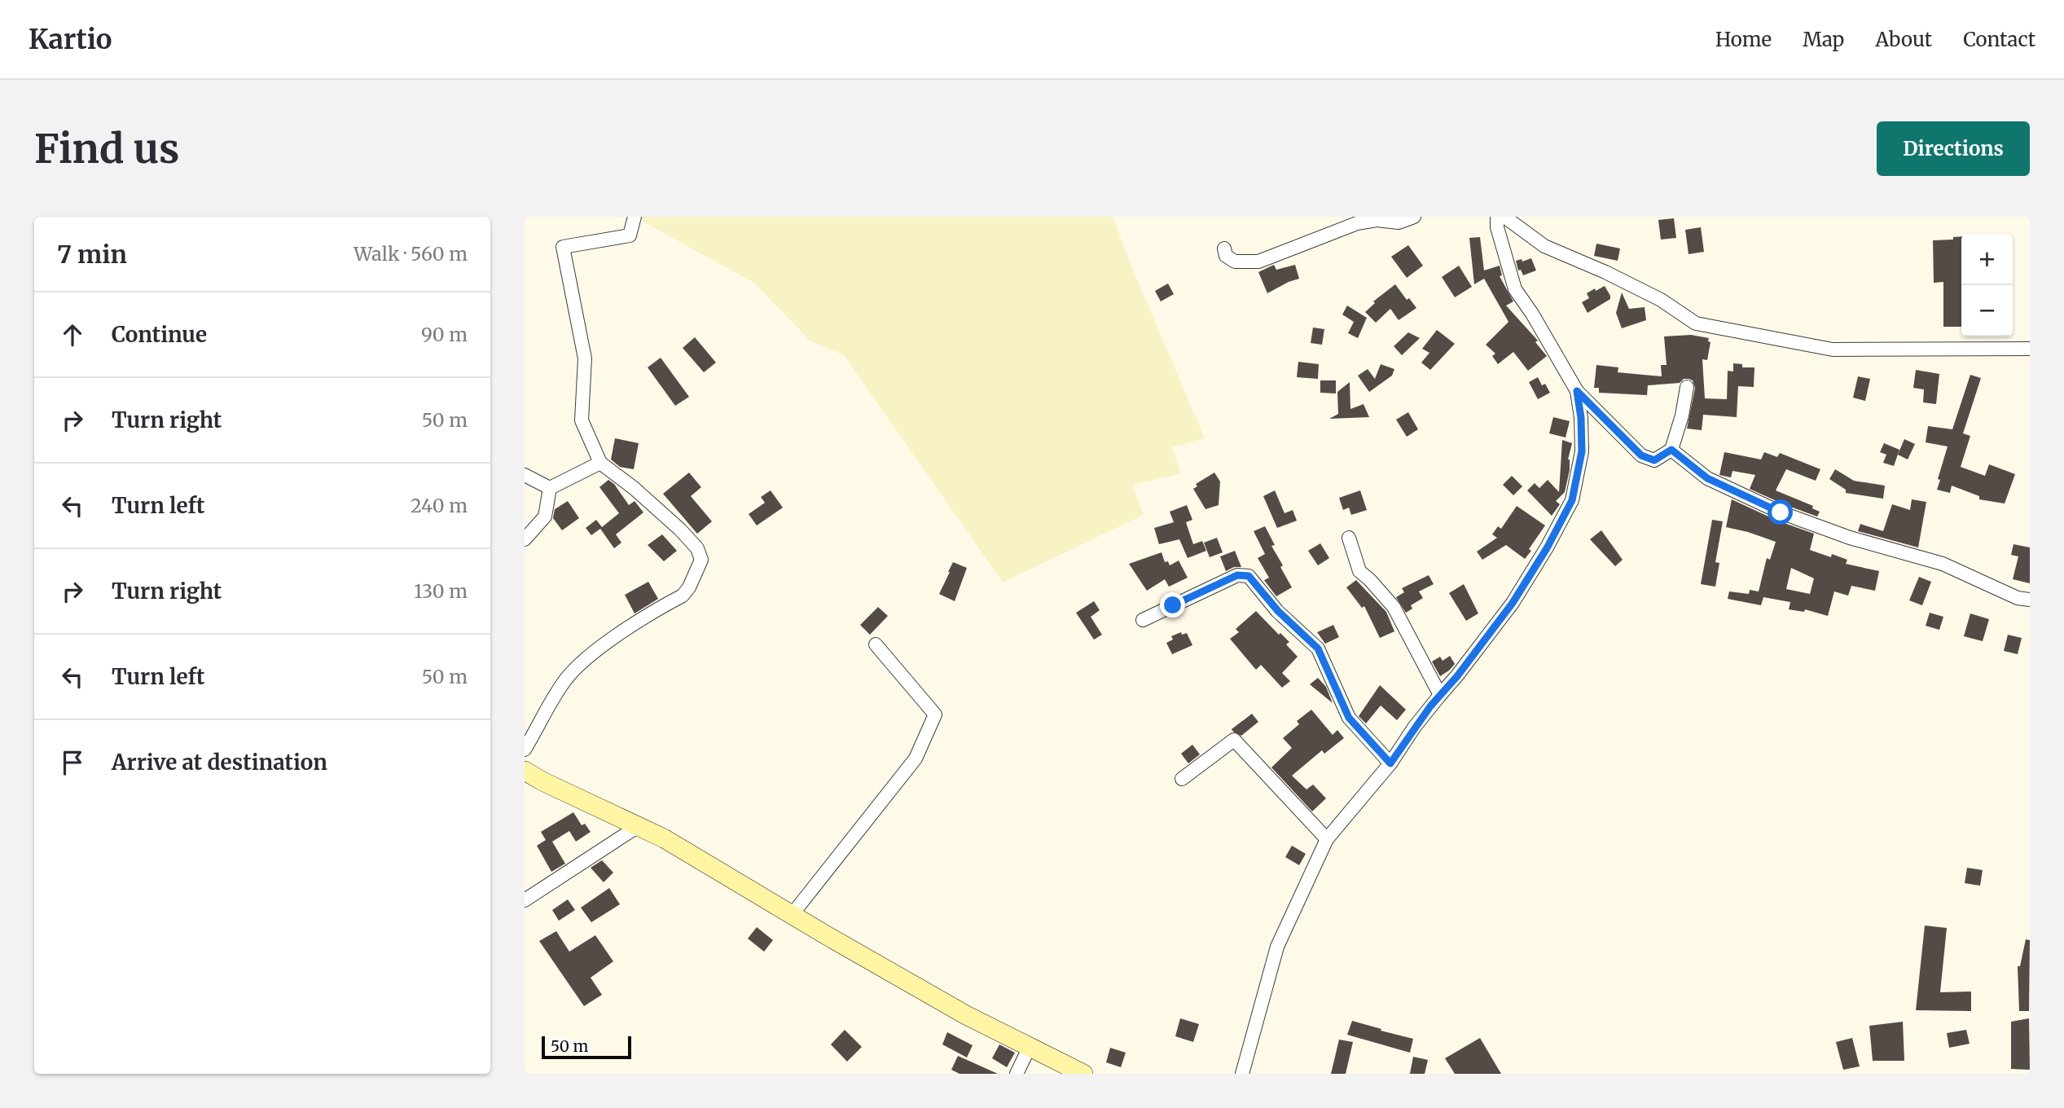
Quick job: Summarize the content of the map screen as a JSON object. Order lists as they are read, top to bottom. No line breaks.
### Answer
{"scale_bar":"50 m","page":{"header":"Kartio","nav":["Home","Map","About","Contact"],"buttons":"Directions","title":"Find us","heading":["7 min","Walk · 560 m"],"map_buttons":["+","−"],"list":[["Continue","90 m"],["Turn right","50 m"],["Turn left","240 m"],["Turn right","130 m"],["Turn left","50 m"],"Arrive at destination"],"scale":"50 m"}}
